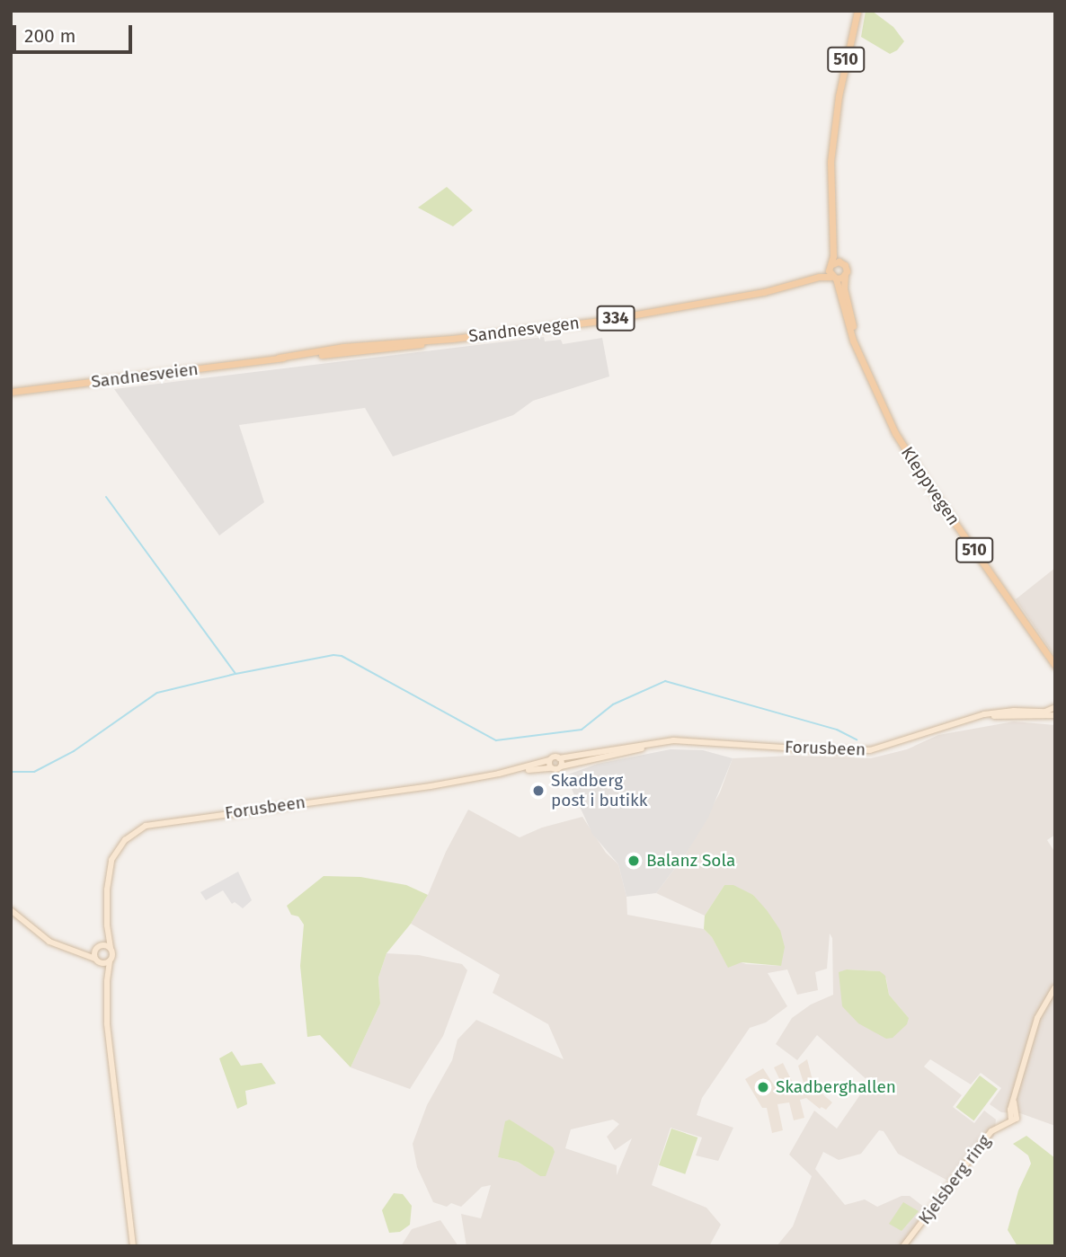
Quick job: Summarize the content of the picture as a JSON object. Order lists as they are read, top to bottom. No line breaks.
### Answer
{"streets":{"main road":["510","334","Sandnesvegen","Sandnesveien","Kleppvegen","Forusbeen","Kjelsberg ring"]},"crossings":[["Sandnesvegen","Sandnesveien"],["Sandnesvegen","Kleppvegen"]],"places":["Skadberg post i butikk","Balanz Sola","Skadberghallen"],"scale_bar":"200 m"}
